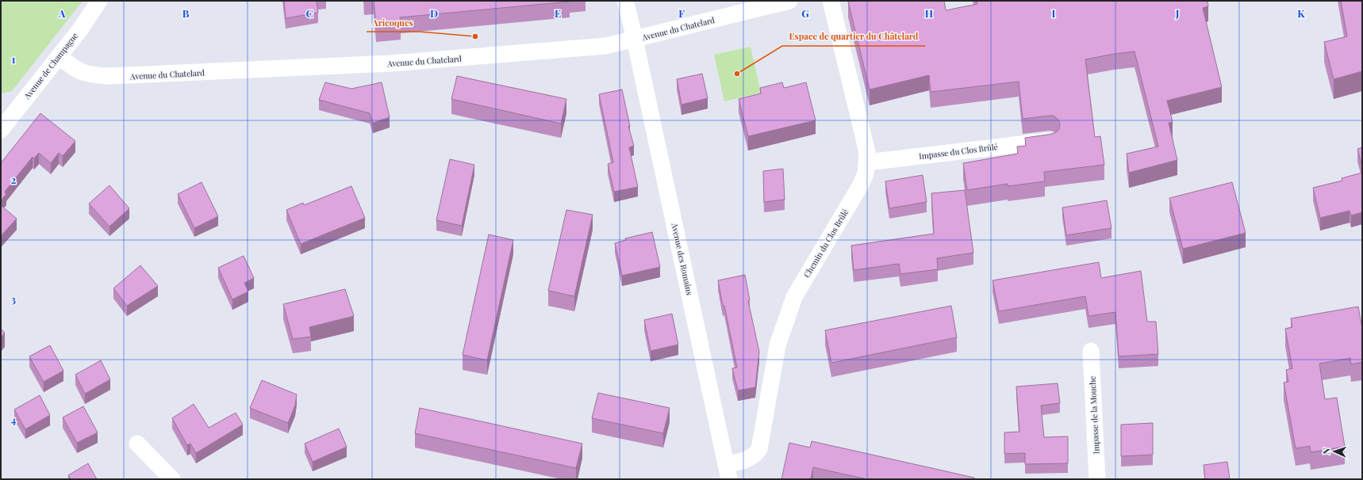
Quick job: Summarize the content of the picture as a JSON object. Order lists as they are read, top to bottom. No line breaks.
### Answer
{"streets":{"street":["Avenue du Chatelard","Avenue de Champagne","Impasse du Clos Brûlé","Chemin du Clos Brûlé","Avenue des Romains","Impasse de la Mouche"]},"crossings":[["Avenue du Chatelard","Avenue de Champagne"],["Avenue du Chatelard","Avenue des Romains"],["Impasse du Clos Brûlé","Chemin du Clos Brûlé"],["Chemin du Clos Brûlé","Avenue des Romains"]],"places":["Aricoques","Espace de quartier du Châtelard"],"north":"left","grid":{"columns":["A","B","C","D","E","F","G","H","I","J","K"],"rows":["1","2","3","4"]}}
